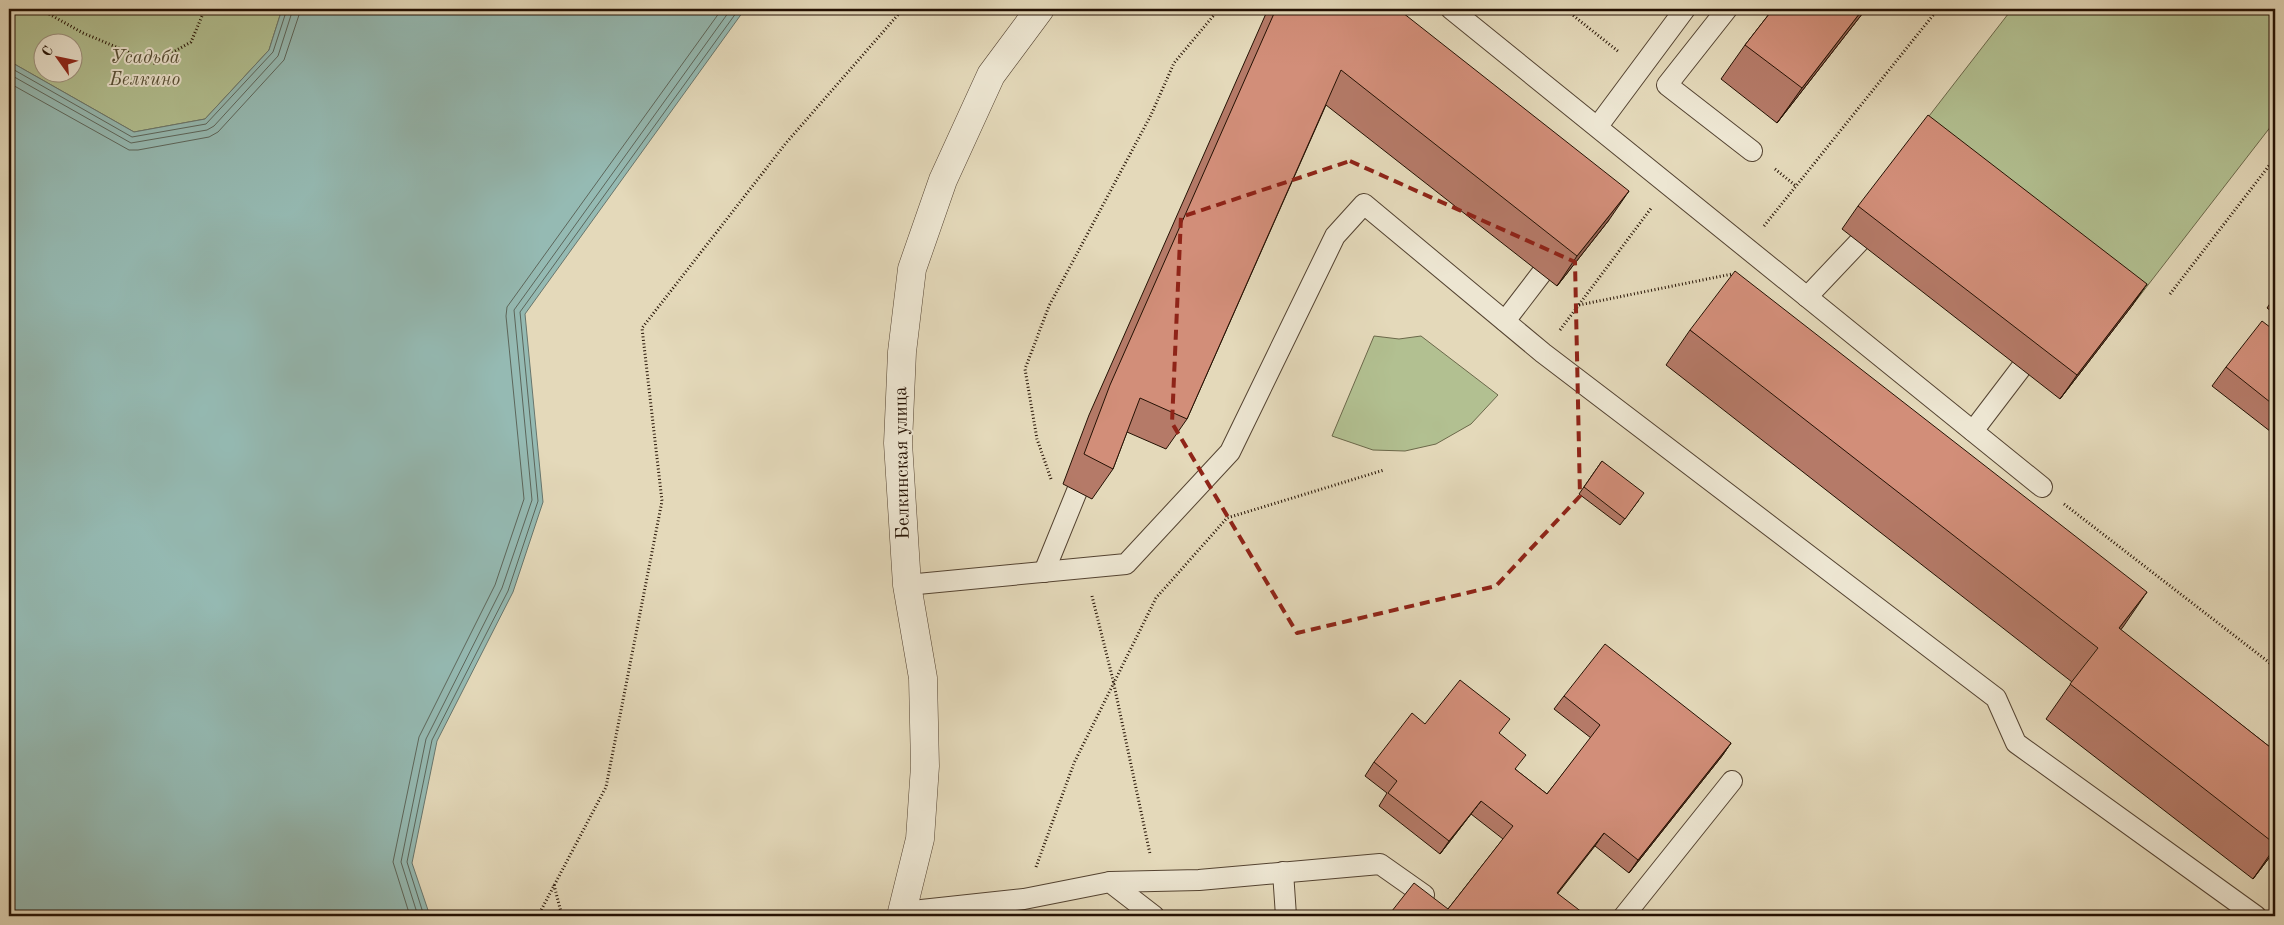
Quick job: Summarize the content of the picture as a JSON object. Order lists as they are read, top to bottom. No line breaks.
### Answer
{"streets":{"street":["Белкинская улица"]},"parks":["Усадьба Белкино"],"north":"top left"}
